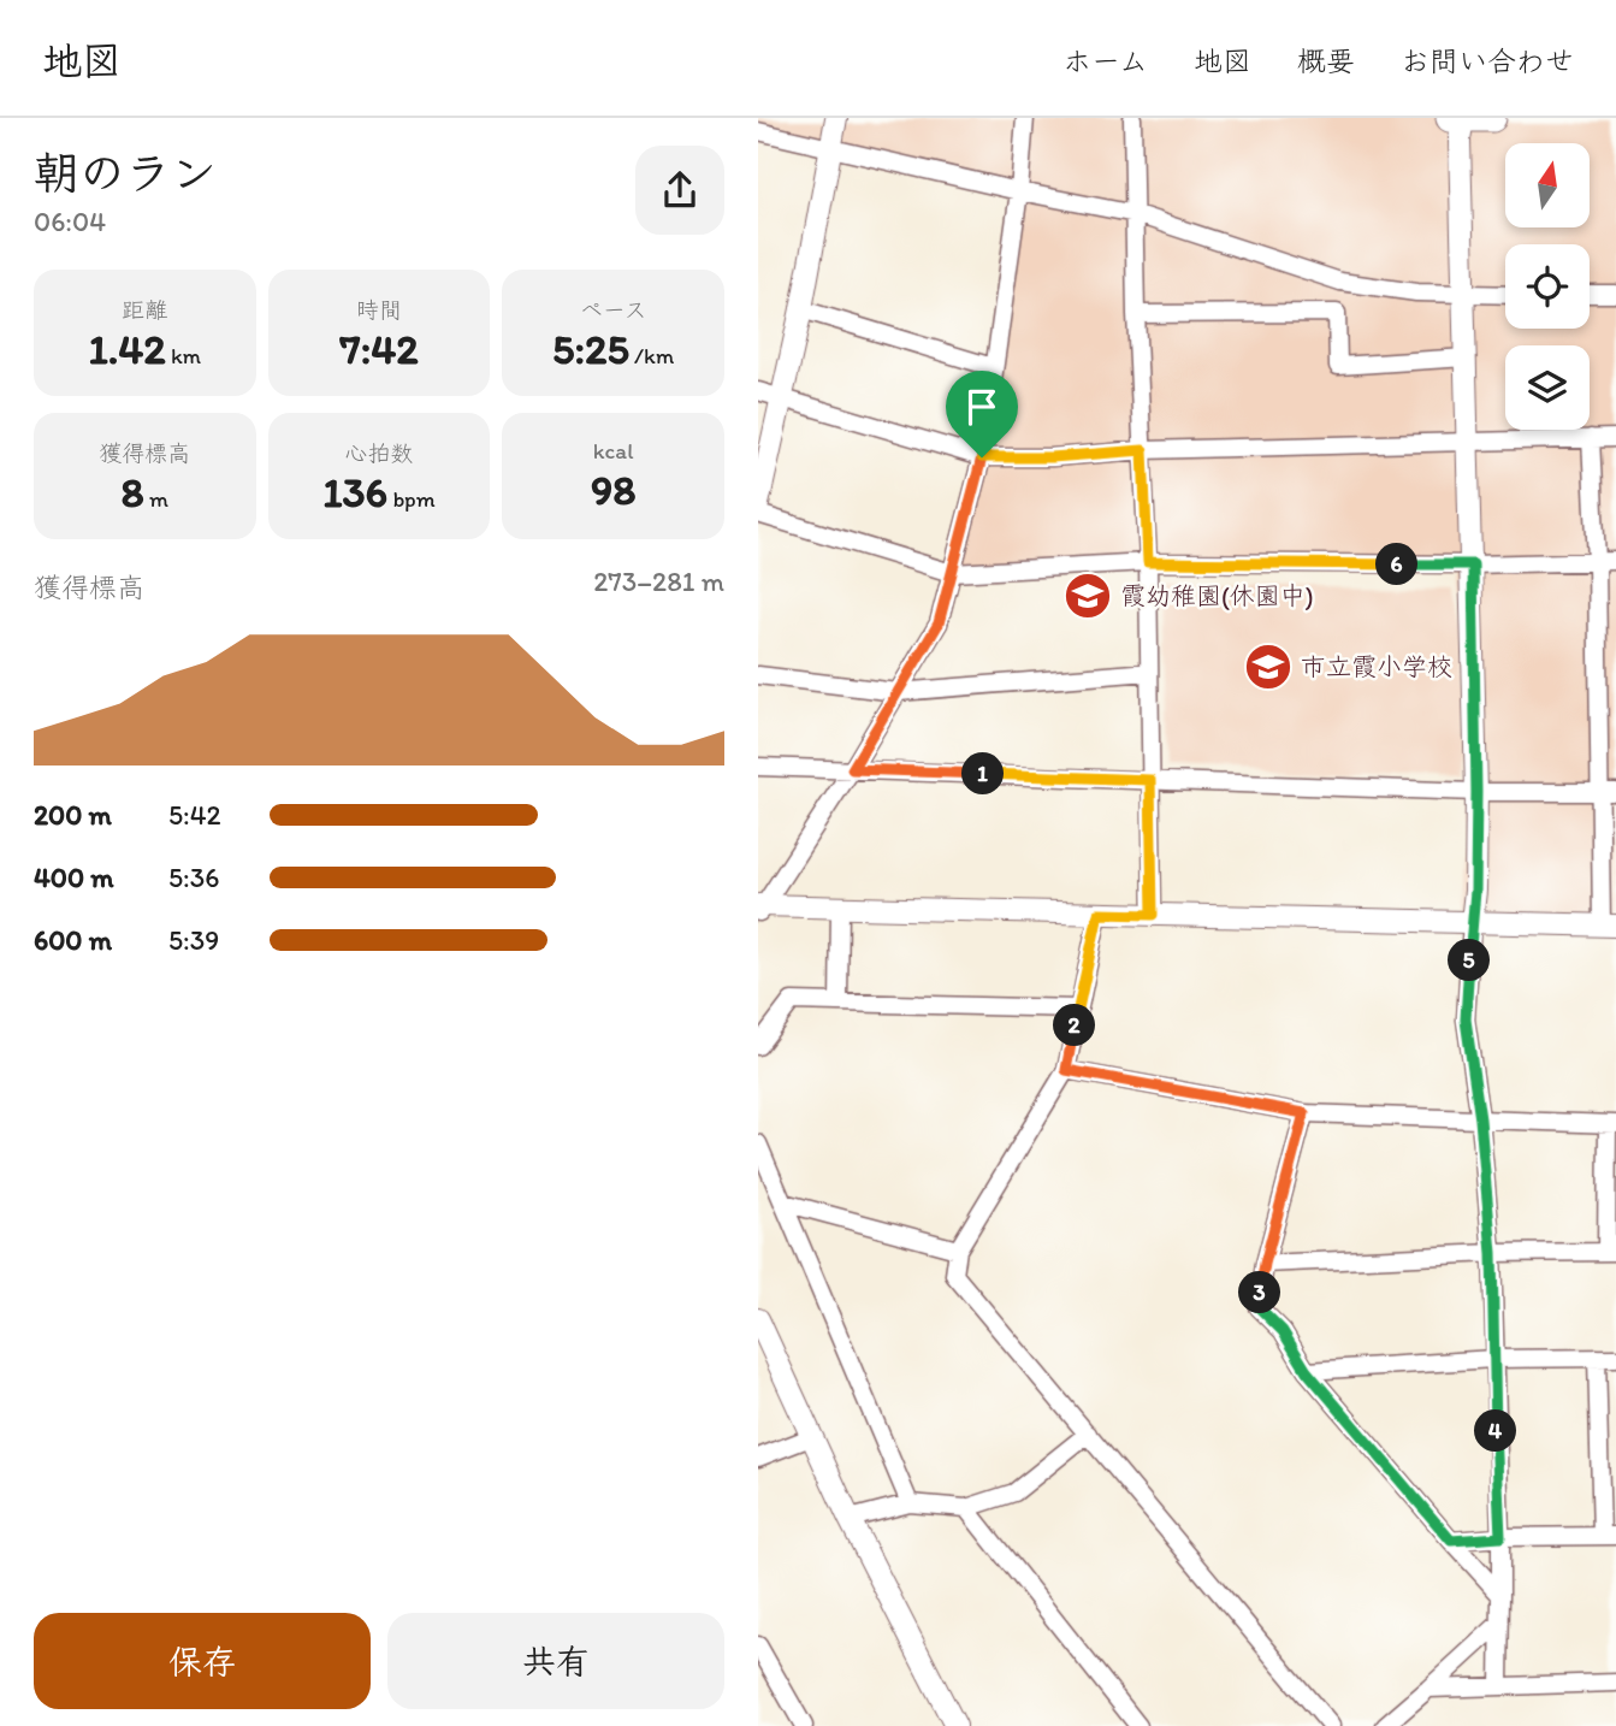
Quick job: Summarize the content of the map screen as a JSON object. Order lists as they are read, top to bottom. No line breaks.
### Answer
{"places":{"school or university":["霞幼稚園(休園中)","市立霞小学校"]},"north":"top","page":{"header":"地図","nav":["ホーム","地図","概要","お問い合わせ"],"heading":["朝のラン","06:04"],"stats":[["距離","1.42 km"],["時間","7:42"],["ペース","5:25 /km"],["獲得標高","8 m"],["心拍数","136 bpm"],["kcal","98"]],"pins":["6","1","5","2","3","4"],"chart":["獲得標高","273–281 m"],"list":[{"name":"200 m","note":"5:42"},{"name":"400 m","note":"5:36"},{"name":"600 m","note":"5:39"}],"buttons":["保存","共有"]}}
